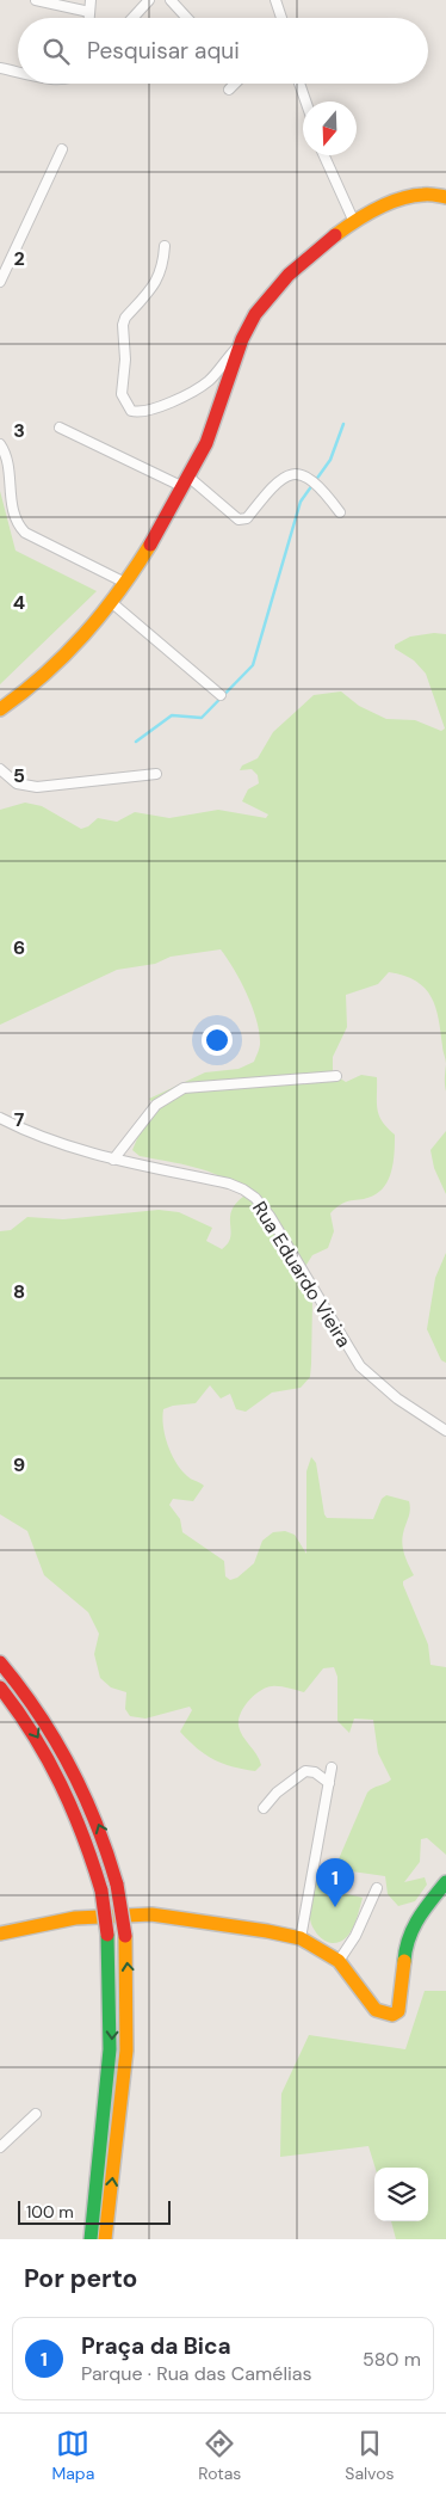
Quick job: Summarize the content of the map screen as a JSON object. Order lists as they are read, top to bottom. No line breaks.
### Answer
{"streets":{"street":["Rua Eduardo Vieira"]},"scale_bar":"100 m","north":"bottom","page":{"search":"Pesquisar aqui","pins":"1","scale":"100 m","heading":"Por perto","list":[{"mark":"1","name":"Praça da Bica","note":"Parque · Rua das Camélias","value":"580 m"}],"nav":["Mapa","Rotas","Salvos"]},"grid":{"rows":["2","3","4","5","6","7","8","9"]}}
